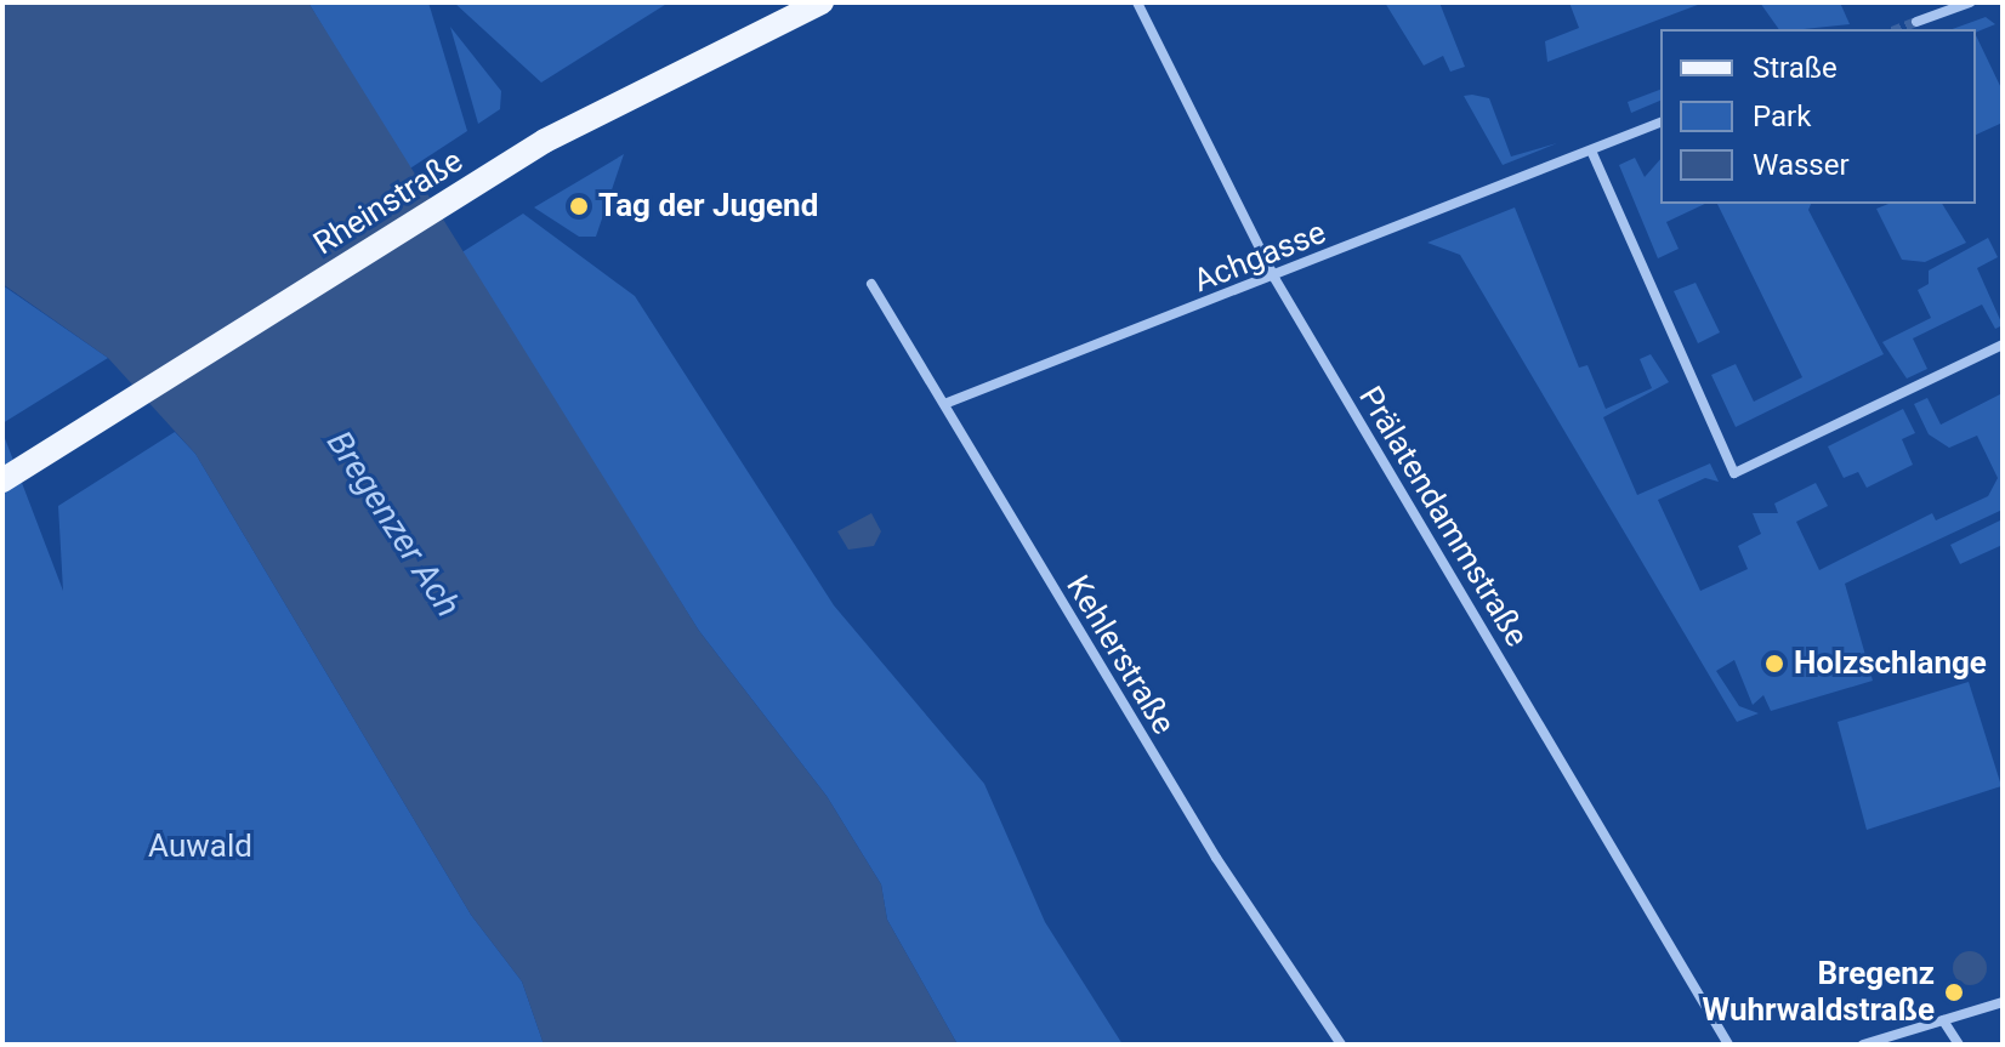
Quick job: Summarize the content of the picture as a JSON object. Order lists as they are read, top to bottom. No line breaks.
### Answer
{"streets":{"main road":["Rheinstraße"],"street":["Achgasse","Prälatendammstraße","Kehlerstraße"]},"crossings":[["Achgasse","Prälatendammstraße"],["Achgasse","Kehlerstraße"]],"water":["Bregenzer Ach"],"parks":["Auwald"],"places":["Tag der Jugend","Holzschlange","Bregenz Wuhrwaldstraße"],"legend":["Straße","Park","Wasser"]}
